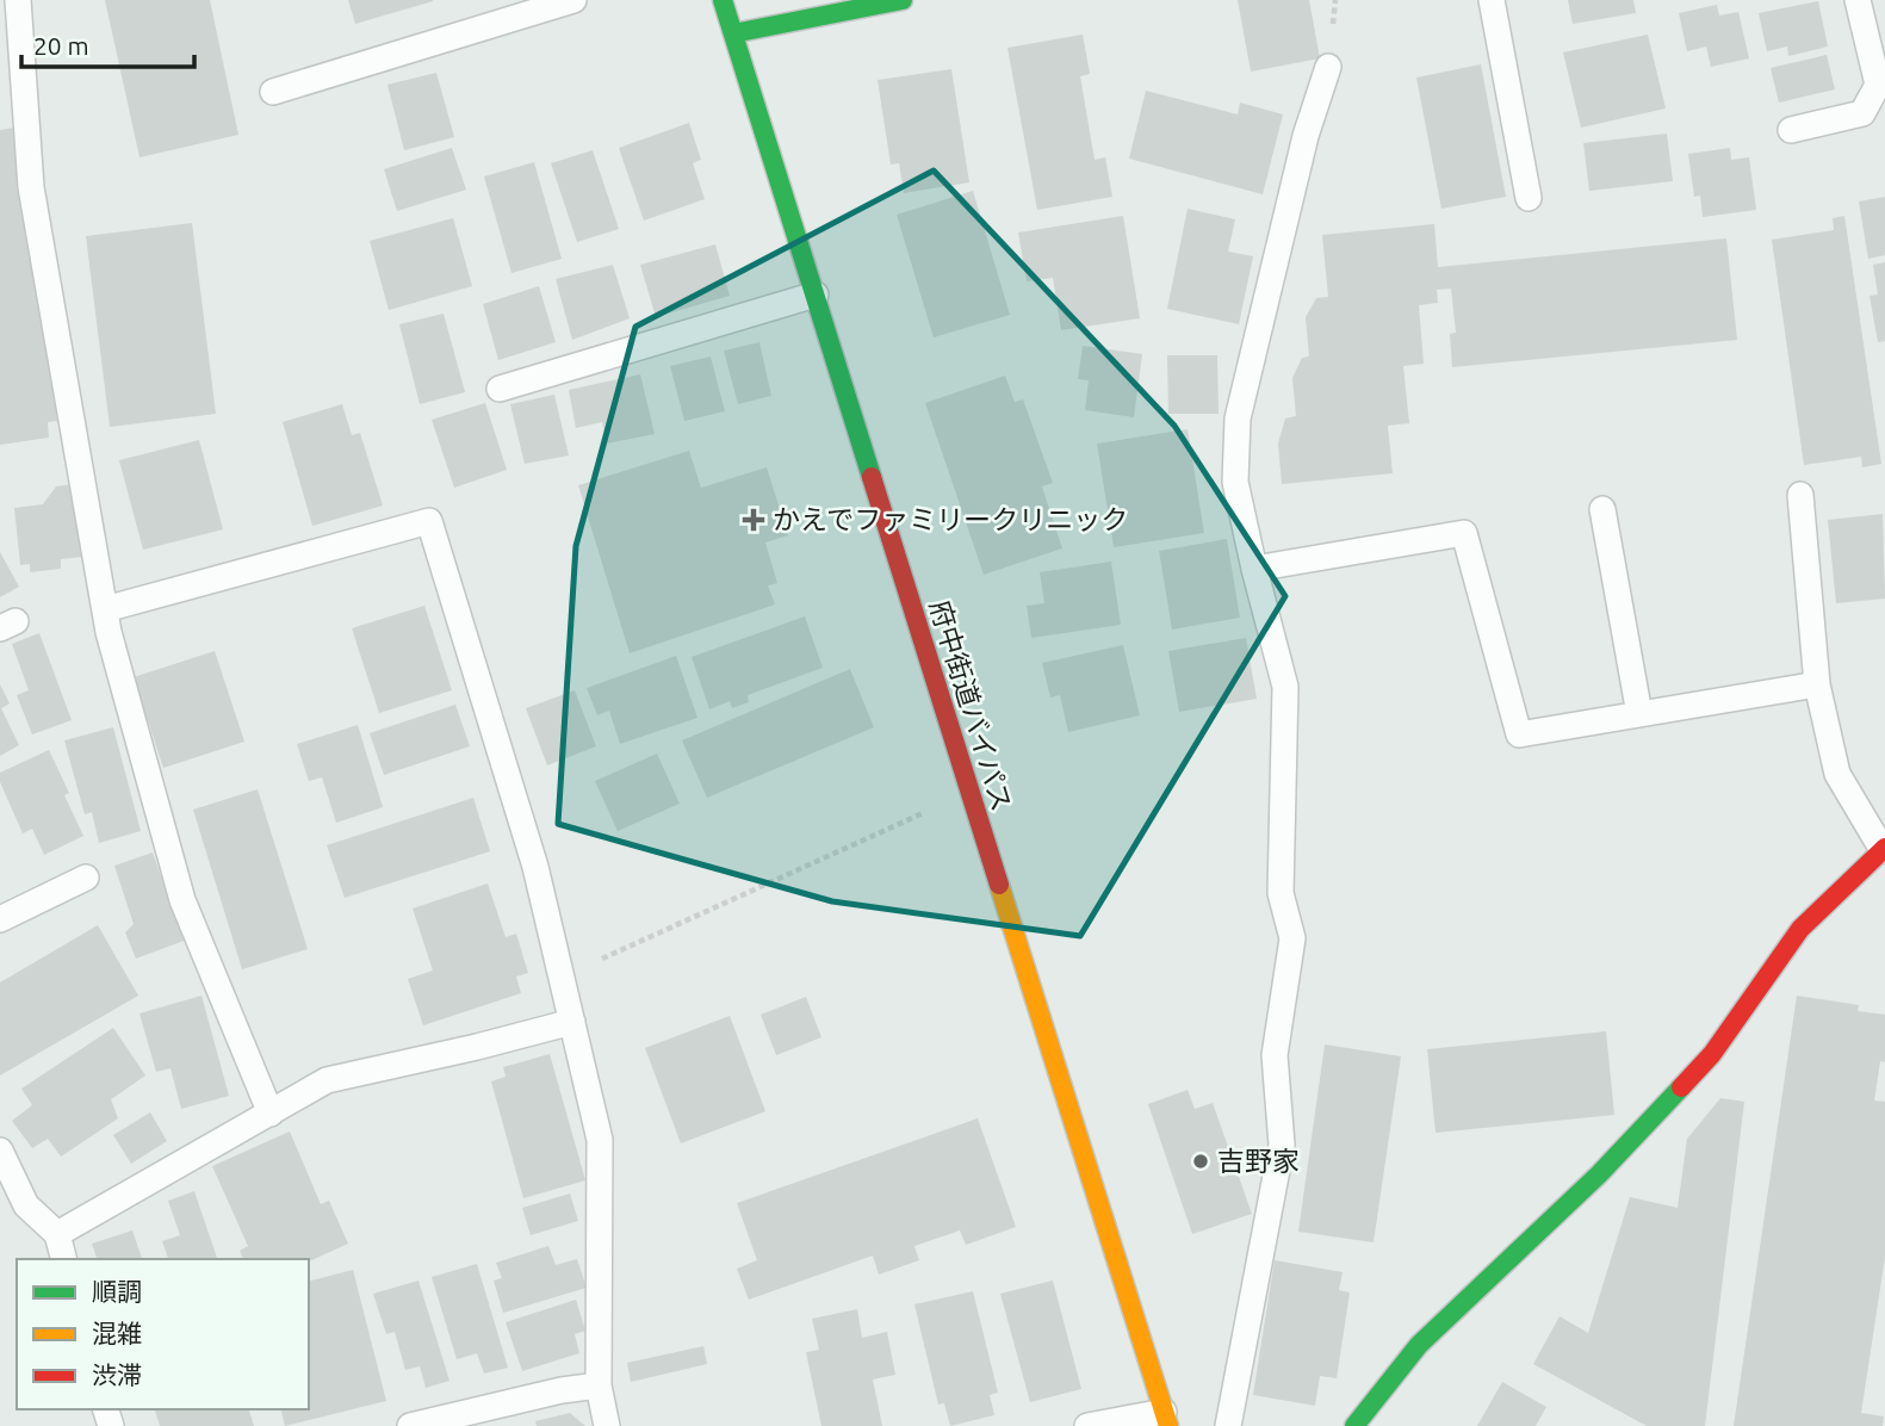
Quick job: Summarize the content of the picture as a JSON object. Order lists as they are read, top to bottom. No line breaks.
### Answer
{"streets":{"street":["府中街道バイパス"]},"places":{"health":["かえでファミリークリニック"],"other":["吉野家"]},"legend":["順調","混雑","渋滞"],"scale_bar":"20 m"}
